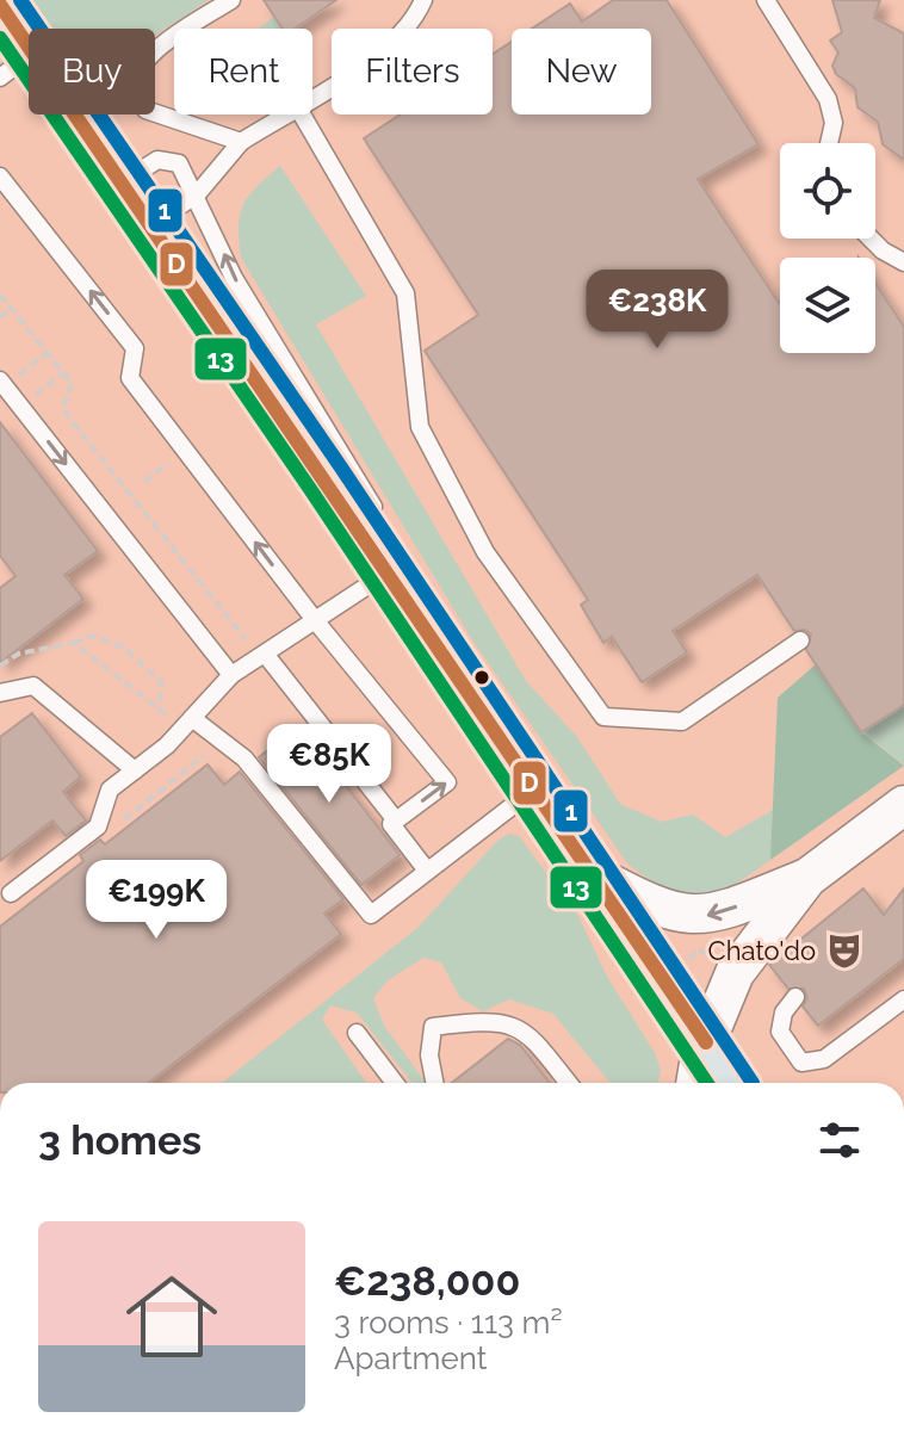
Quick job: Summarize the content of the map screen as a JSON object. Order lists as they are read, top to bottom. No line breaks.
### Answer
{"places":{"theatre":["Chato'do"]},"lines":["transit line 1","transit line D","transit line 13"],"page":{"chip":["Buy","Rent","Filters","New"],"price":["€238K","€85K","€199K"],"heading":"3 homes","list":[{"name":"€238,000","note":"3 rooms · 113 m² · Apartment"}]}}
